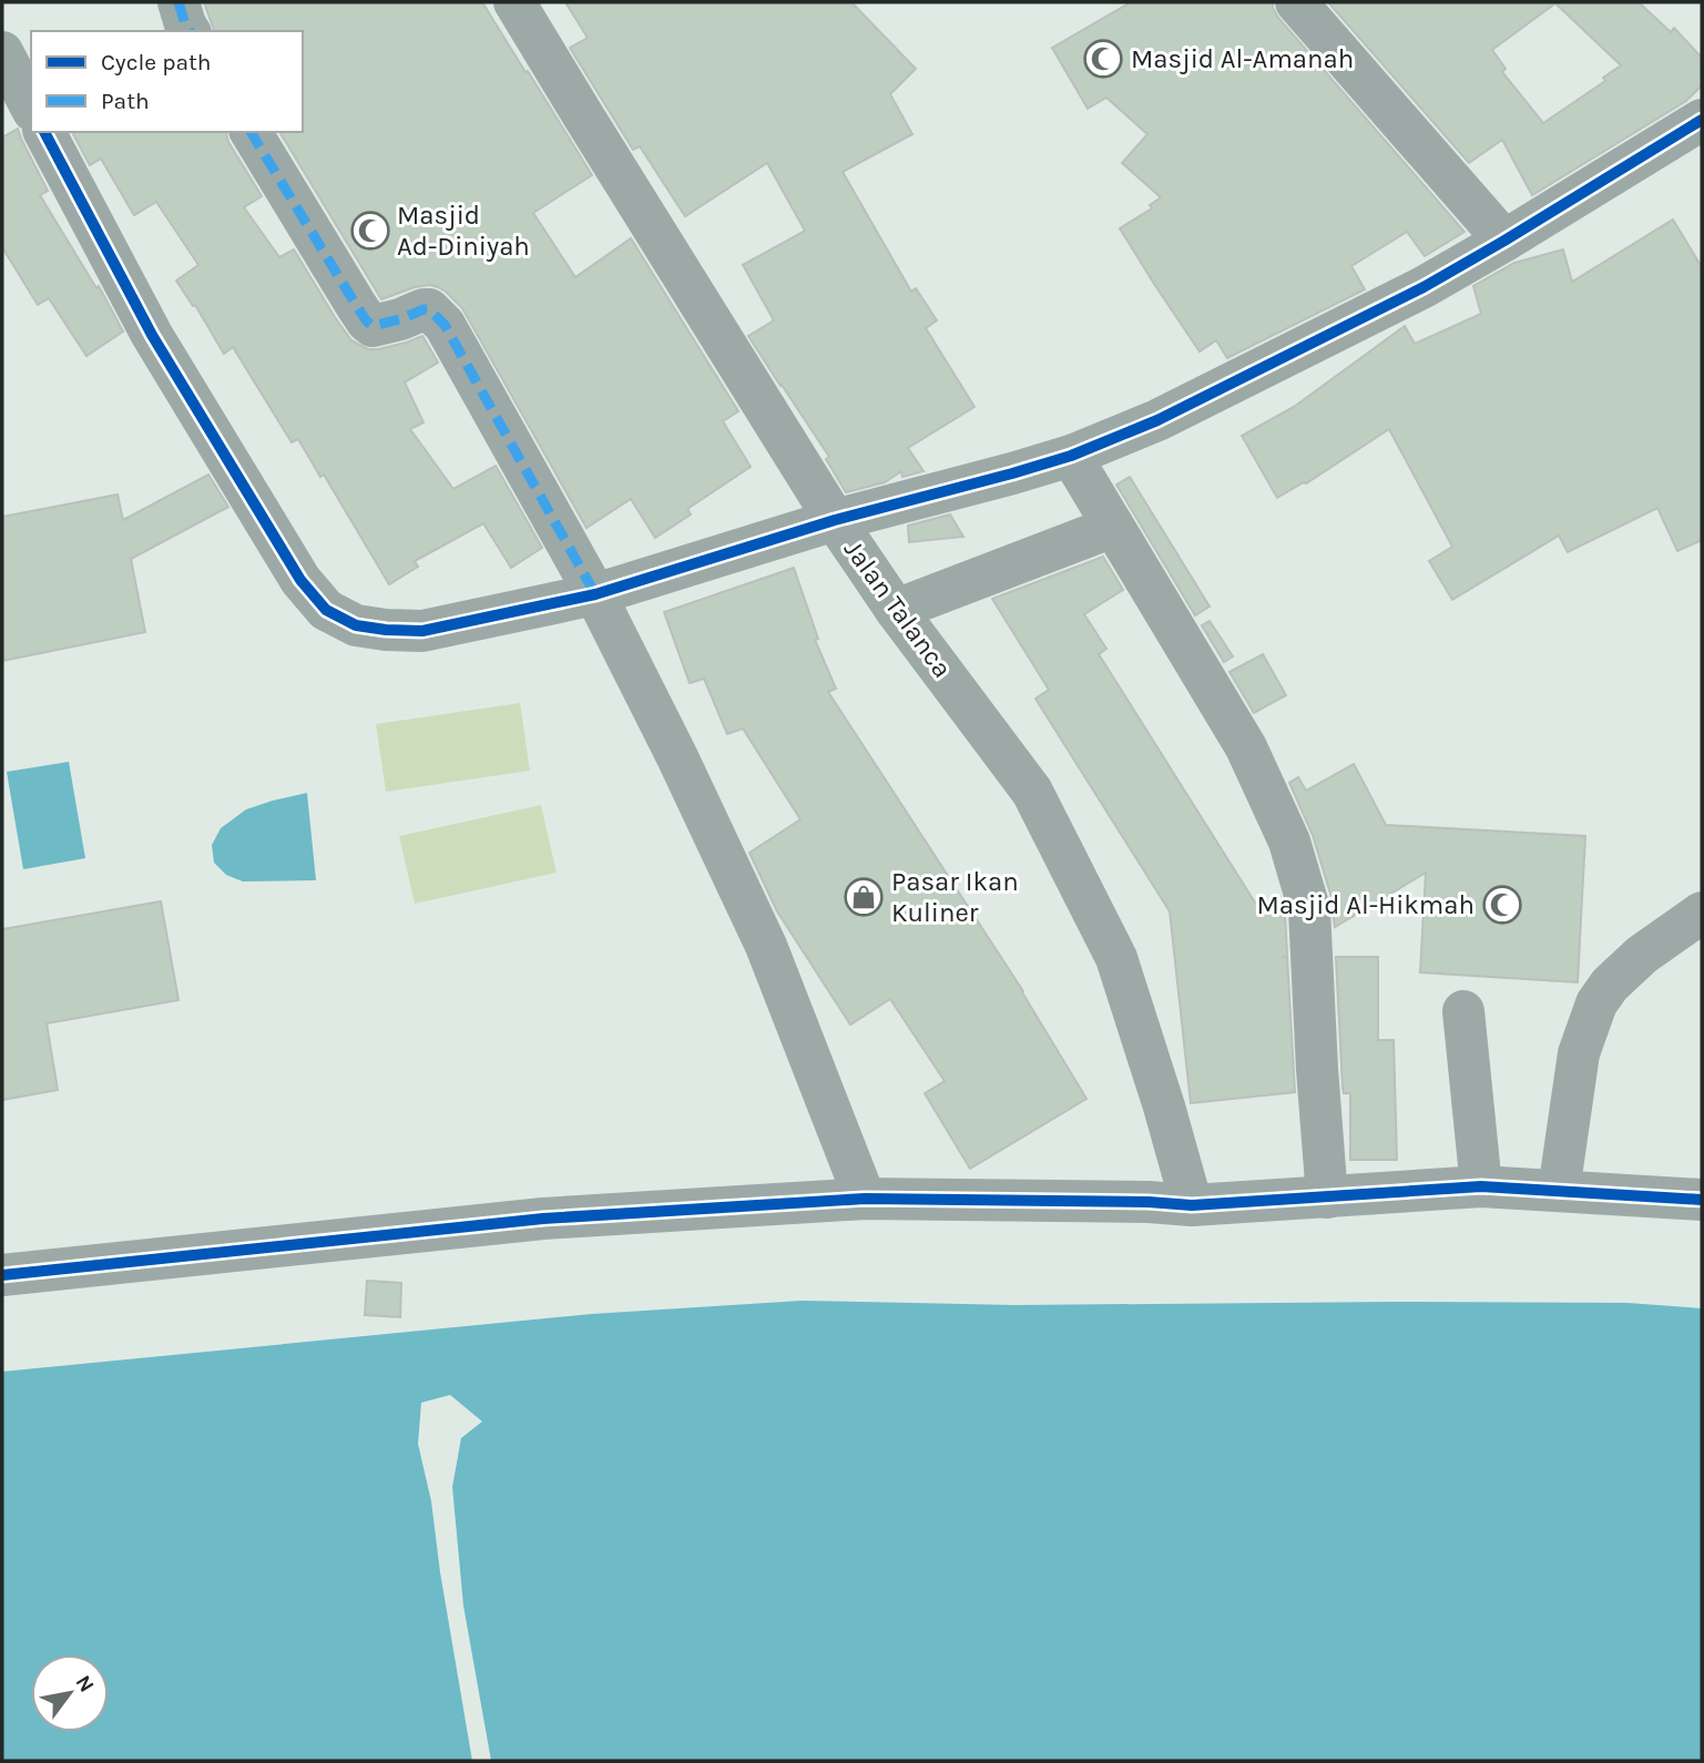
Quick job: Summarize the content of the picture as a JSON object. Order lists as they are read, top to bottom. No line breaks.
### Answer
{"streets":{"street":["Jalan Talanca"]},"places":{"mosque":["Masjid Al-Amanah","Masjid Ad-Diniyah","Masjid Al-Hikmah"],"shop":["Pasar Ikan Kuliner"]},"legend":["Cycle path","Path"],"north":"top right"}
